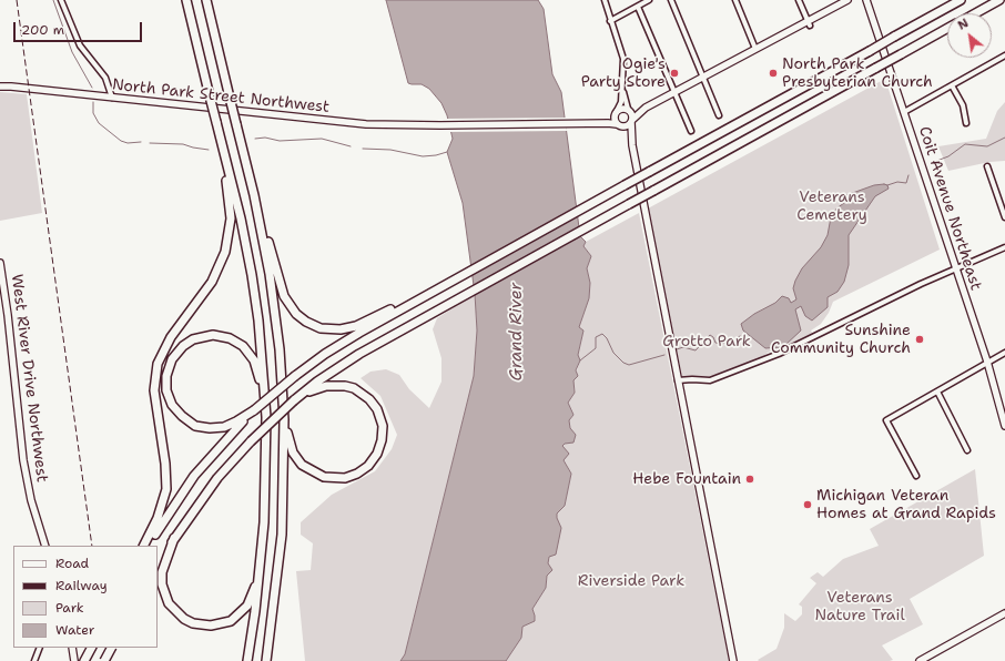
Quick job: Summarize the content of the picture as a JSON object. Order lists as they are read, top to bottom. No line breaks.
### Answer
{"streets":{"main road":["North Park Street Northwest","Coit Avenue Northeast","West River Drive Northwest"]},"water":["Grand River"],"parks":["Veterans Cemetery","Grotto Park","Riverside Park","Veterans Nature Trail"],"places":["Ogie's Party Store","North Park Presbyterian Church","Sunshine Community Church","Hebe Fountain","Michigan Veteran Homes at Grand Rapids"],"legend":["Road","Railway","Park","Water"],"scale_bar":"200 m","north":"top left"}
